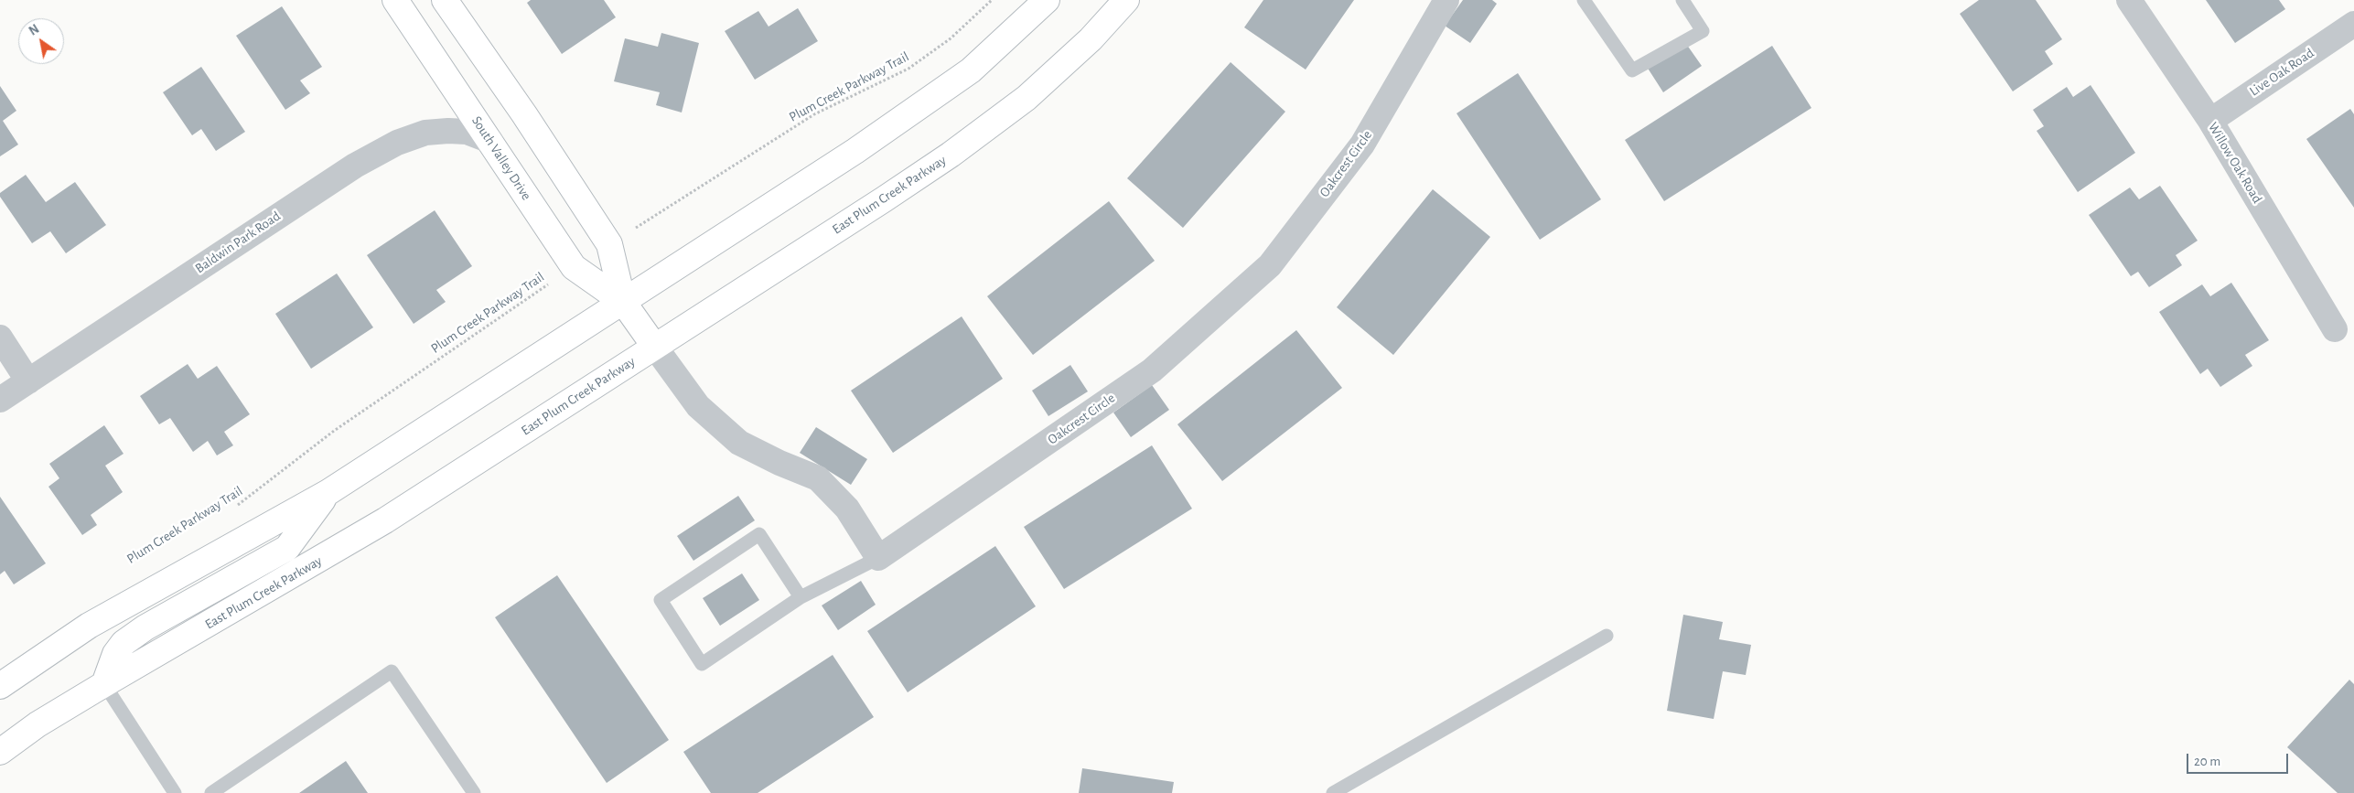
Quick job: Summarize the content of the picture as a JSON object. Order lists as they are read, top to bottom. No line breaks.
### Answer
{"streets":{"main road":["South Valley Drive","East Plum Creek Parkway"],"street":["Live Oak Road","Willow Oak Road","Oakcrest Circle","Baldwin Park Road"],"path":["Plum Creek Parkway Trail"]},"crossings":[["Live Oak Road","Willow Oak Road"],["Plum Creek Parkway Trail","South Valley Drive"],["South Valley Drive","East Plum Creek Parkway"],["South Valley Drive","Baldwin Park Road"]],"scale_bar":"20 m","north":"top left"}
